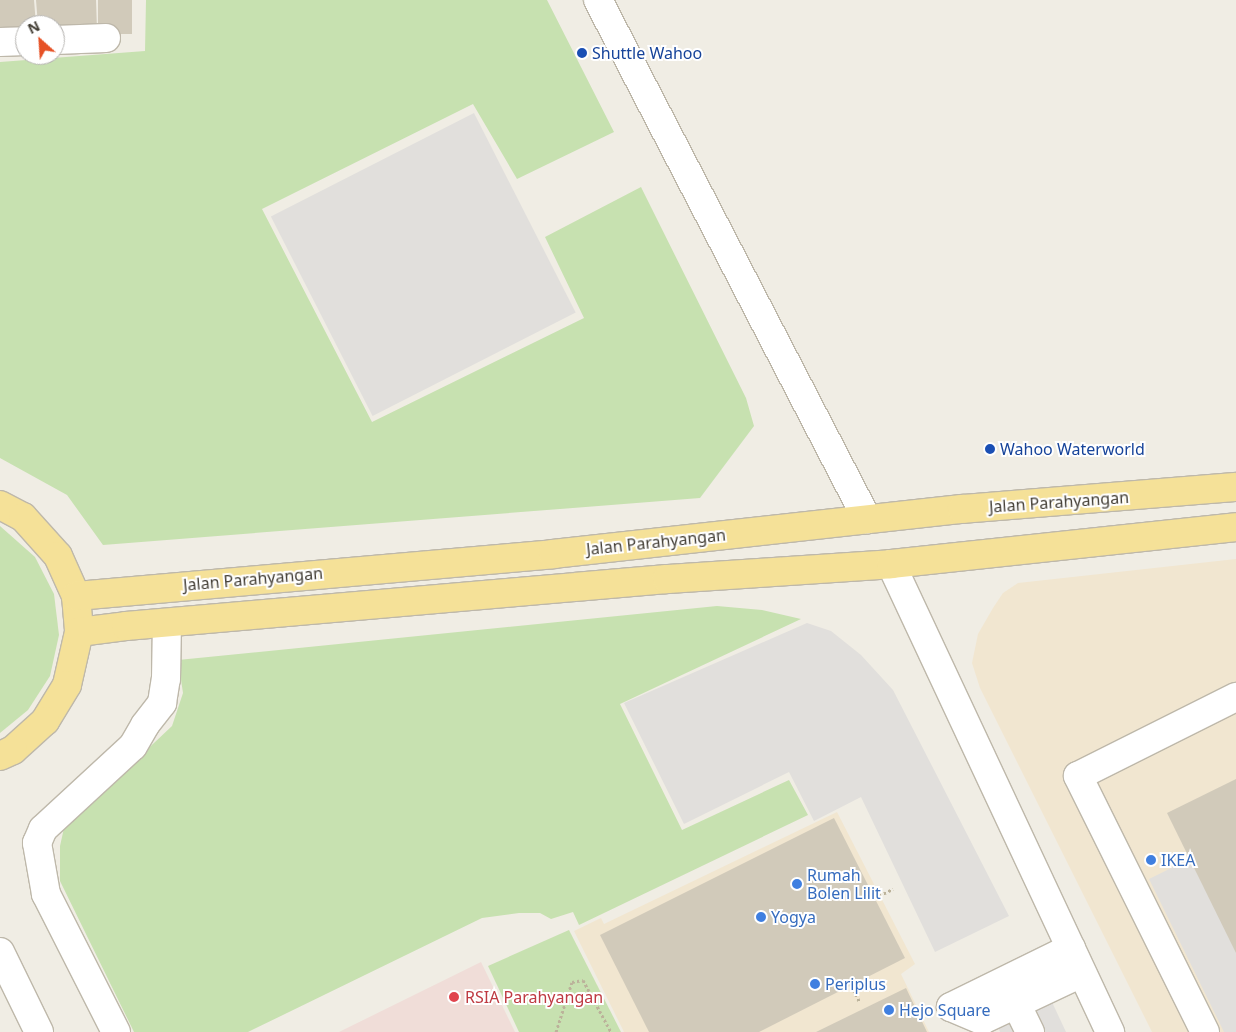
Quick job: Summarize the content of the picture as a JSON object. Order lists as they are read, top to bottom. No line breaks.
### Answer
{"streets":{"main road":["Jalan Parahyangan"]},"places":["Shuttle Wahoo","Wahoo Waterworld","IKEA","Rumah Bolen Lilit","Yogya","Periplus","RSIA Parahyangan","Hejo Square"],"north":"top left"}
